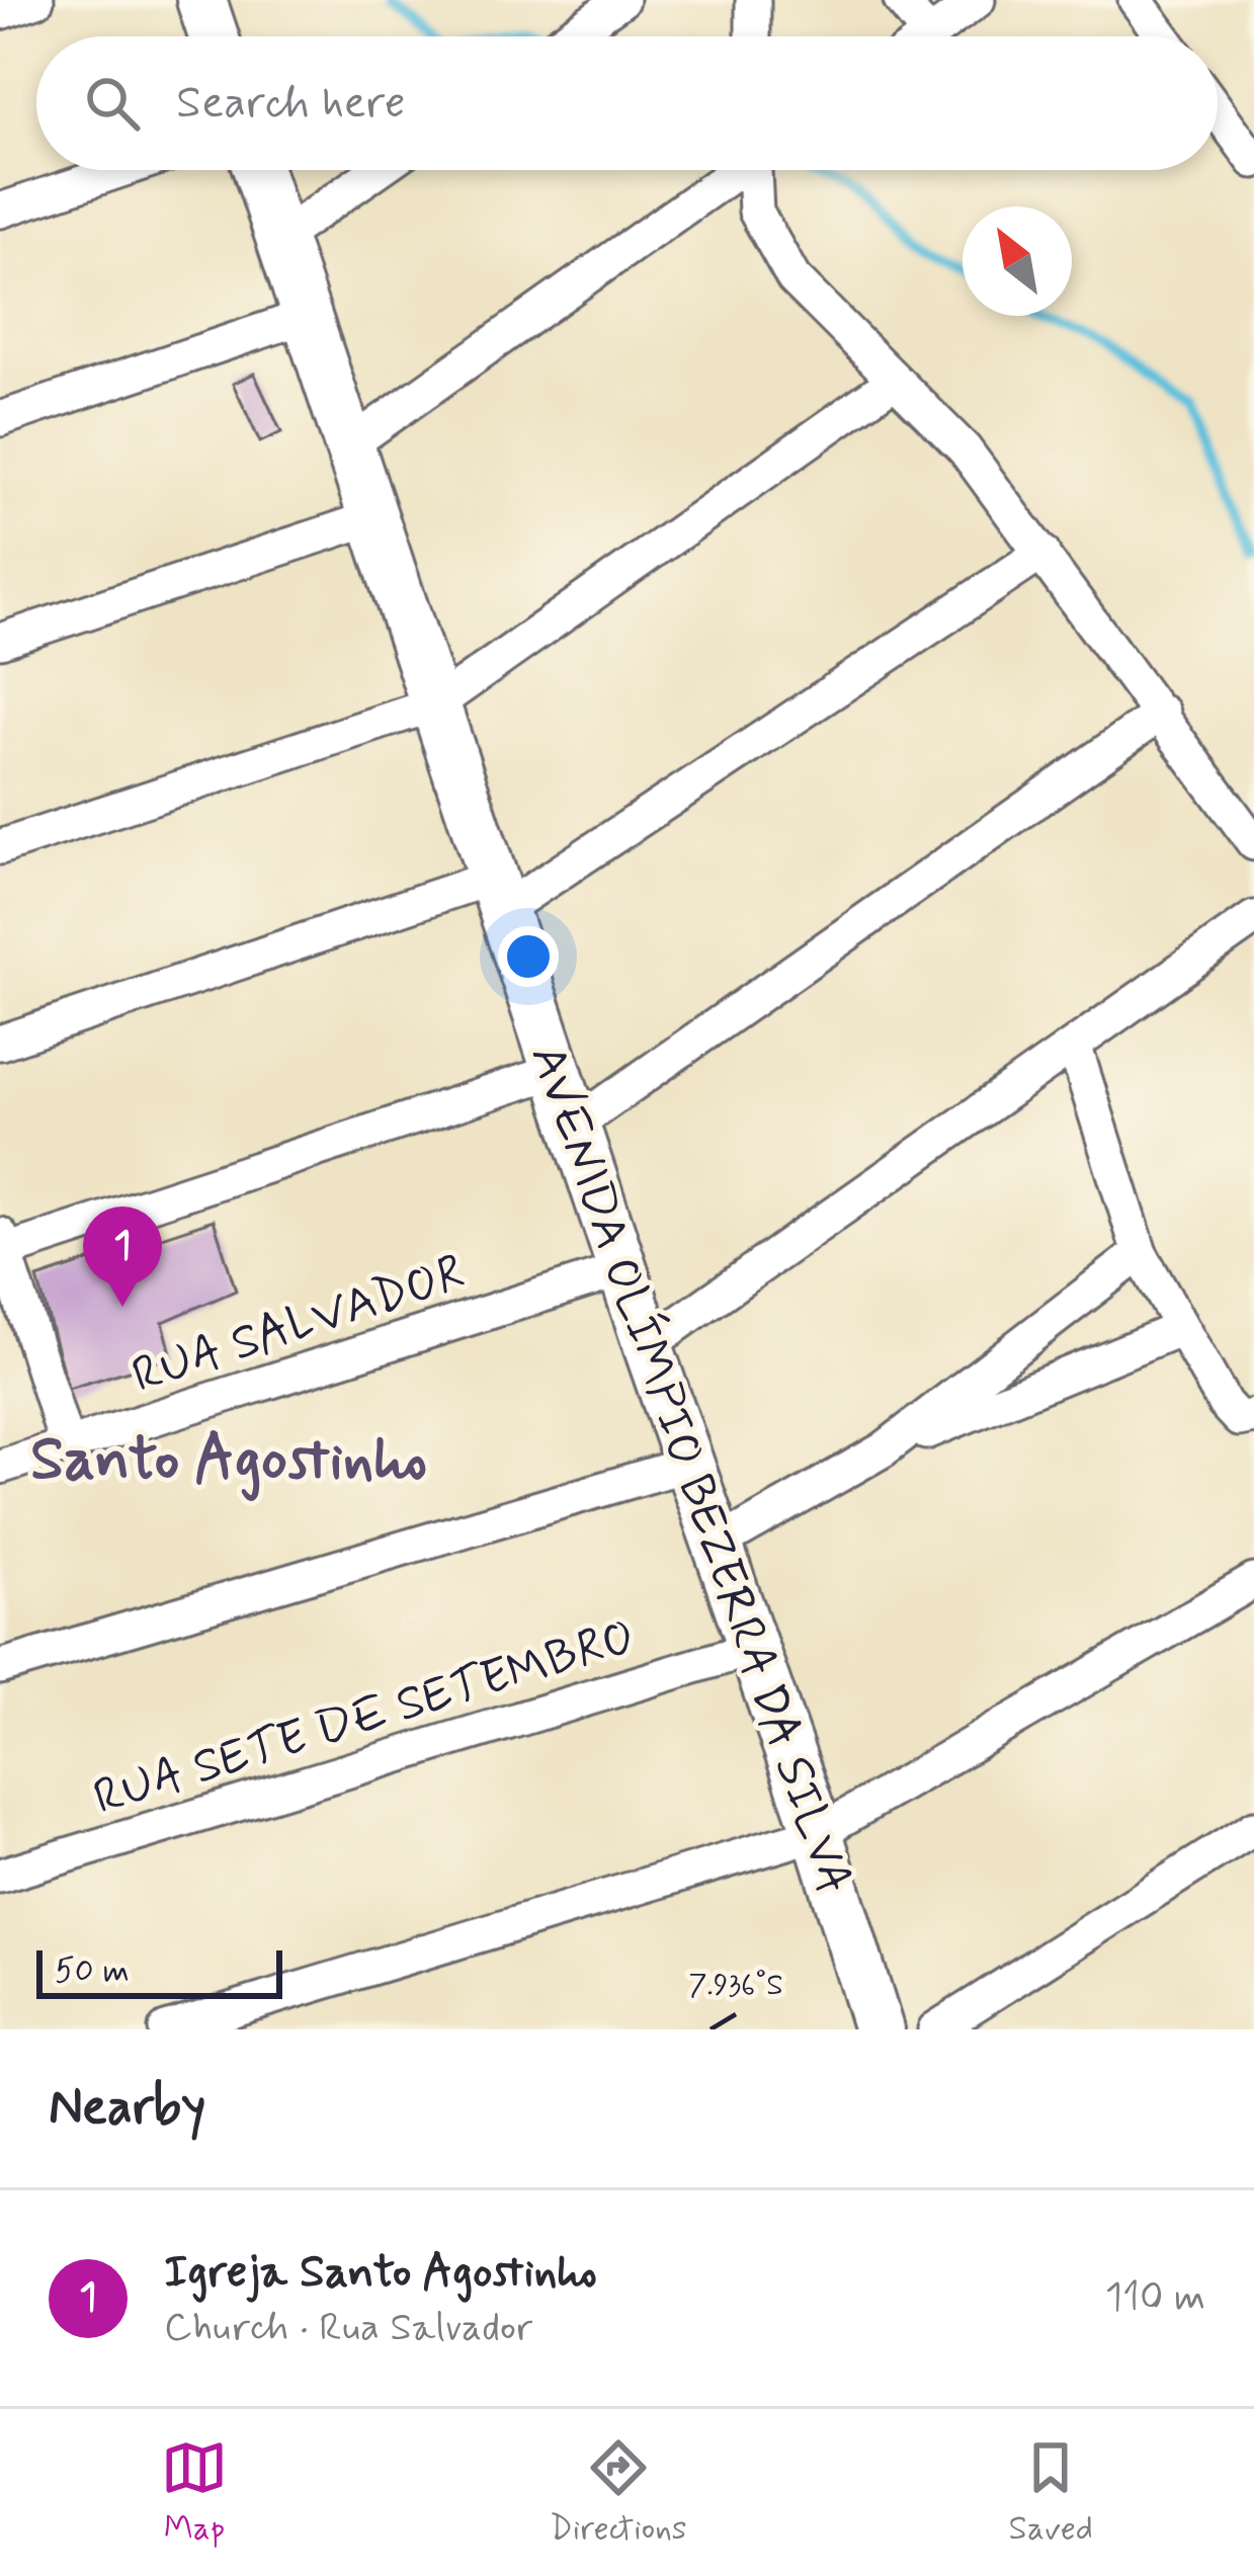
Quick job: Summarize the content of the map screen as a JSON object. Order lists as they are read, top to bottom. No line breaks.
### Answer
{"streets":{"street":["RUA SALVADOR","AVENIDA OLÍMPIO BEZERRA DA SILVA","RUA SETE DE SETEMBRO"]},"crossings":[["RUA SALVADOR","AVENIDA OLÍMPIO BEZERRA DA SILVA"],["AVENIDA OLÍMPIO BEZERRA DA SILVA","RUA SETE DE SETEMBRO"]],"districts":["Santo Agostinho"],"scale_bar":"50 m","north":"top left","page":{"search":"Search here","pins":"1","scale":"50 m","heading":"Nearby","list":[{"mark":"1","name":"Igreja Santo Agostinho","note":"Church · Rua Salvador","value":"110 m"}],"nav":["Map","Directions","Saved"]},"coordinates":["7.936°S"]}
